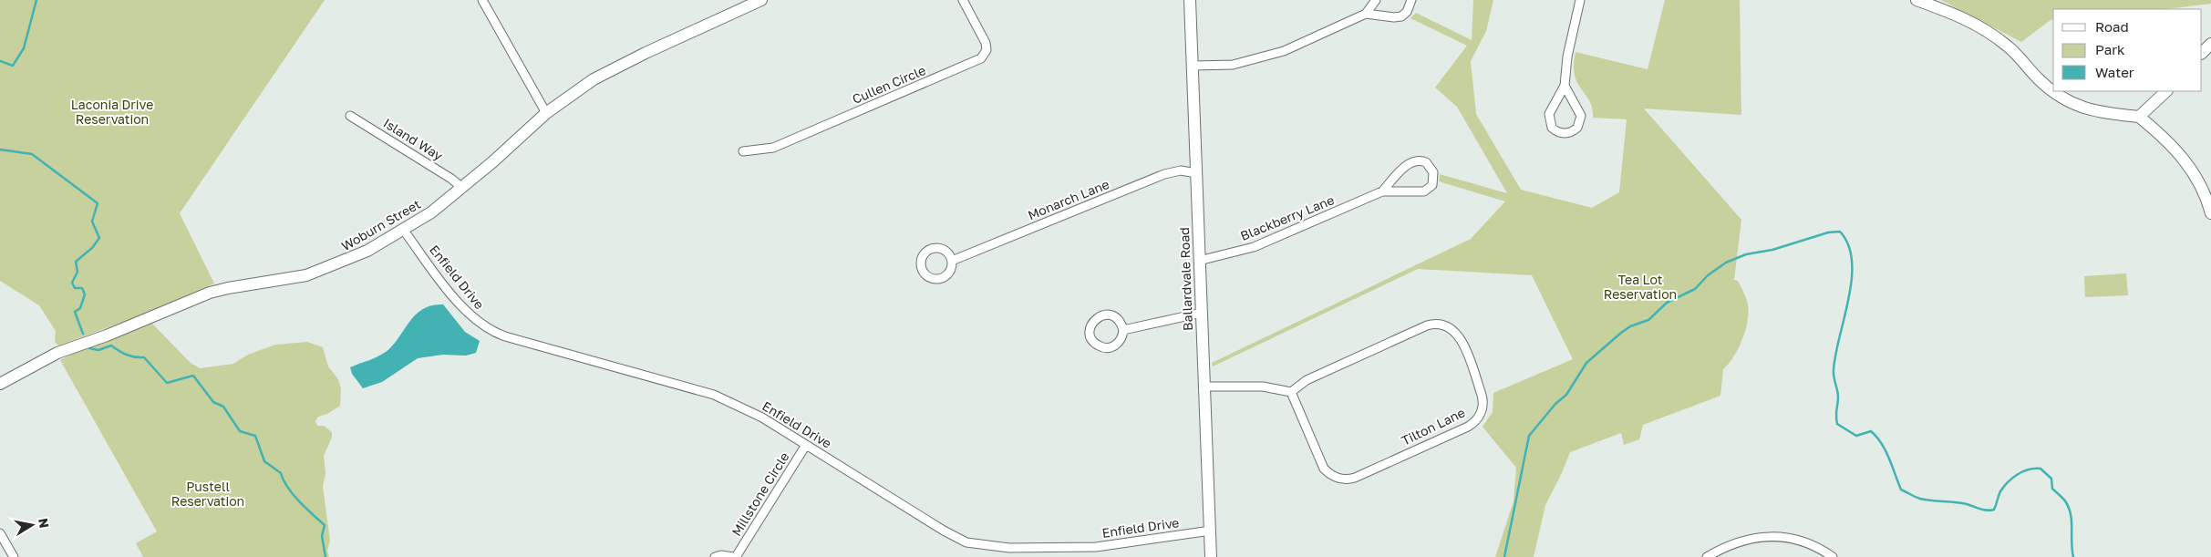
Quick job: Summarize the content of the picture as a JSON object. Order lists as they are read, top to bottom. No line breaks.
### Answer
{"streets":{"street":["Cullen Circle","Island Way","Monarch Lane","Blackberry Lane","Woburn Street","Enfield Drive","Ballardvale Road","Tilton Lane","Millstone Circle"]},"crossings":[["Island Way","Woburn Street"],["Monarch Lane","Ballardvale Road"],["Blackberry Lane","Ballardvale Road"],["Woburn Street","Enfield Drive"],["Enfield Drive","Ballardvale Road"],["Enfield Drive","Millstone Circle"]],"parks":["Laconia Drive Reservation","Tea Lot Reservation","Pustell Reservation"],"legend":["Road","Park","Water"],"north":"right"}
